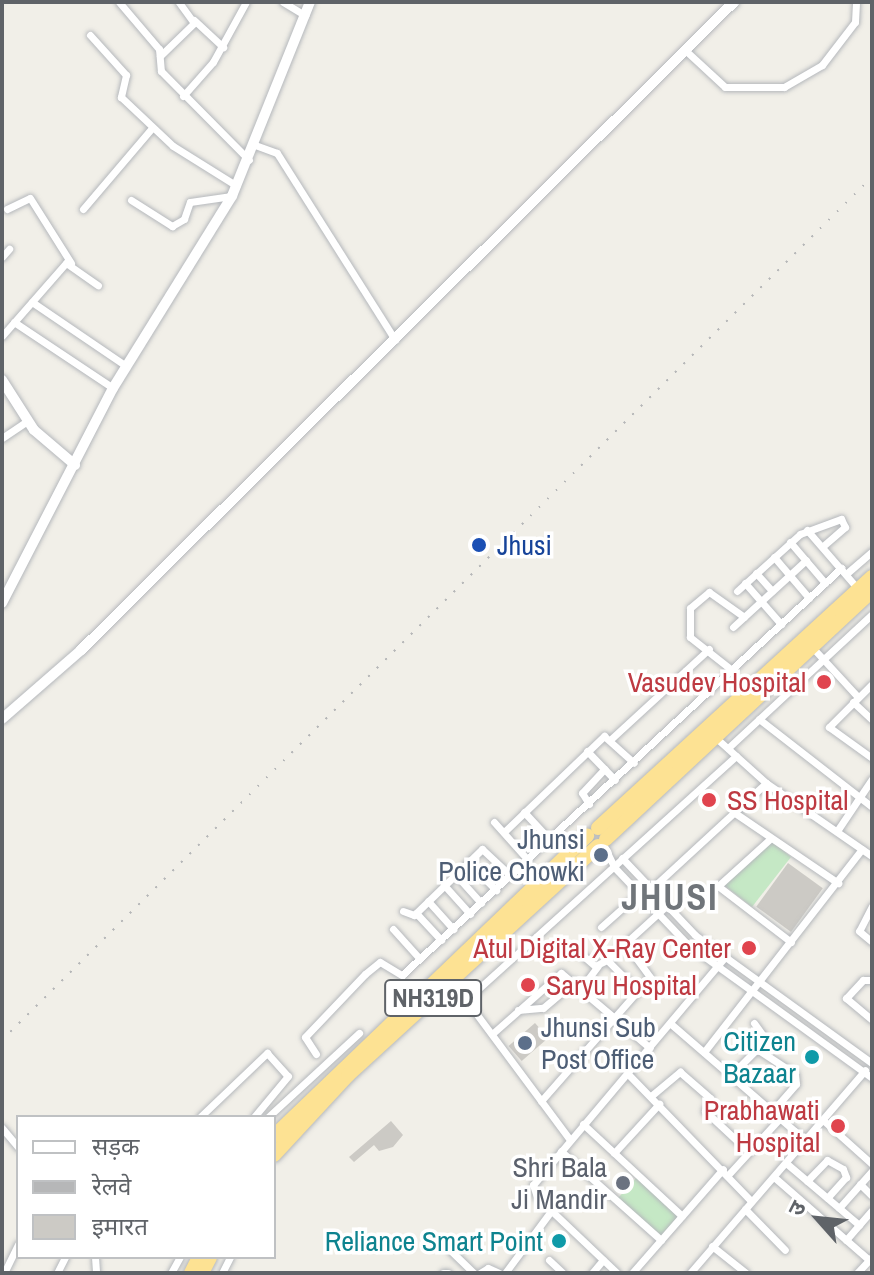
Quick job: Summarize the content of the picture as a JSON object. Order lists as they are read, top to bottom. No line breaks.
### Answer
{"streets":{"highway":["NH319D"]},"districts":["JHUSI"],"places":["Jhusi","Vasudev Hospital","SS Hospital","Jhunsi Police Chowki","Atul Digital X-Ray Center","Saryu Hospital","Jhunsi Sub Post Office","Citizen Bazaar","Prabhawati Hospital","Shri Bala Ji Mandir","Reliance Smart Point"],"legend":["सड़क","रेलवे","इमारत"],"north":"top left"}
